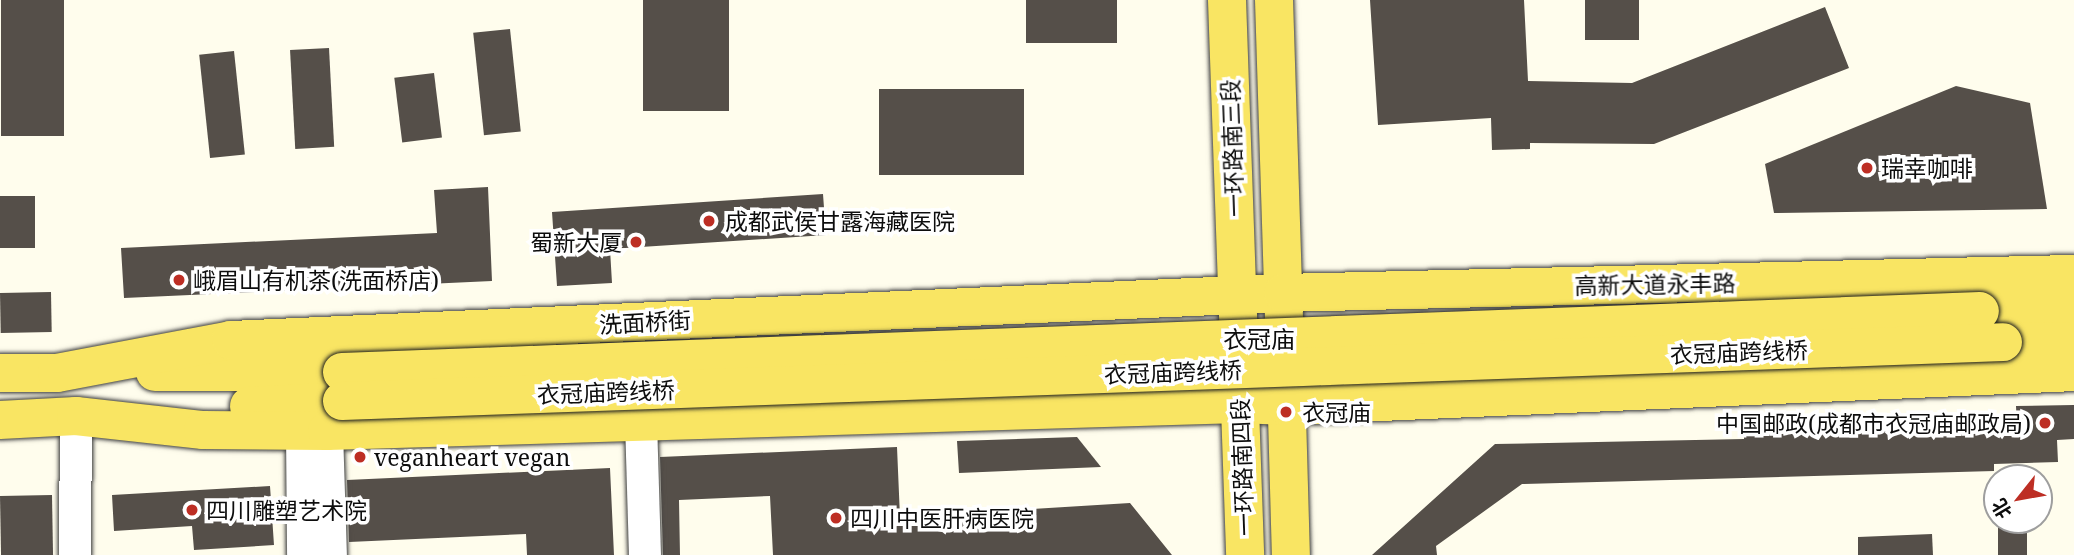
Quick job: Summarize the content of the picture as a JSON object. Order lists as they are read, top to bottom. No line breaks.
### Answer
{"streets":{"main road":["一环路南三段","高新大道永丰路","洗面桥街","衣冠庙跨线桥","一环路南四段"]},"crossings":[["一环路南三段","高新大道永丰路"],["一环路南三段","洗面桥街"],["一环路南三段","一环路南四段"],["高新大道永丰路","洗面桥街"],["高新大道永丰路","一环路南四段"],["洗面桥街","衣冠庙跨线桥"],["洗面桥街","一环路南四段"]],"districts":["衣冠庙"],"places":["瑞幸咖啡","成都武侯甘露海藏医院","蜀新大厦","峨眉山有机茶(洗面桥店)","衣冠庙","中国邮政(成都市衣冠庙邮政局)","veganheart vegan","四川雕塑艺术院","四川中医肝病医院"],"north":"bottom left"}
